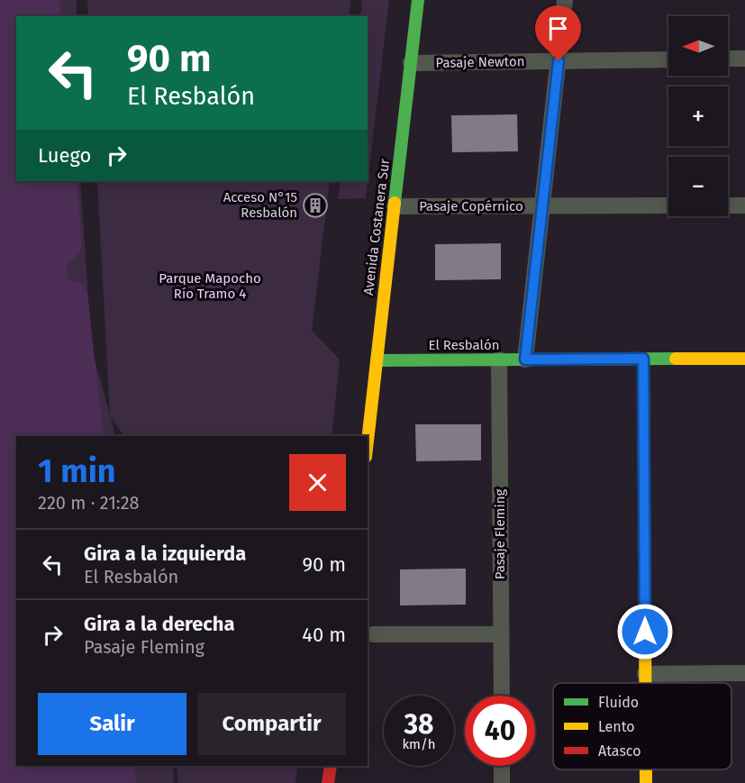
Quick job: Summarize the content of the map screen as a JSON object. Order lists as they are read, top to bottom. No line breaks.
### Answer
{"streets":{"street":["Pasaje Newton","Pasaje Copérnico","Avenida Costanera Sur","El Resbalón","Pasaje Fleming"]},"crossings":[["Pasaje Newton","Avenida Costanera Sur"],["Pasaje Copérnico","Avenida Costanera Sur"],["Avenida Costanera Sur","El Resbalón"],["El Resbalón","Pasaje Fleming"]],"parks":["Parque Mapocho Río Tramo 4"],"places":{"building":["Acceso N°15 Resbalón"]},"legend":["Fluido","Lento","Atasco"],"north":"left","page":{"map_buttons":["+","−"],"turn":["90 m","El Resbalón"],"then":"Luego","heading":["1 min","220 m · 21:28"],"list":[{"name":"Gira a la izquierda","note":"El Resbalón","value":"90 m"},{"name":"Gira a la derecha","note":"Pasaje Fleming","value":"40 m"}],"buttons":["Salir","Compartir"],"speed":"38 km/h","limit":"40"}}
